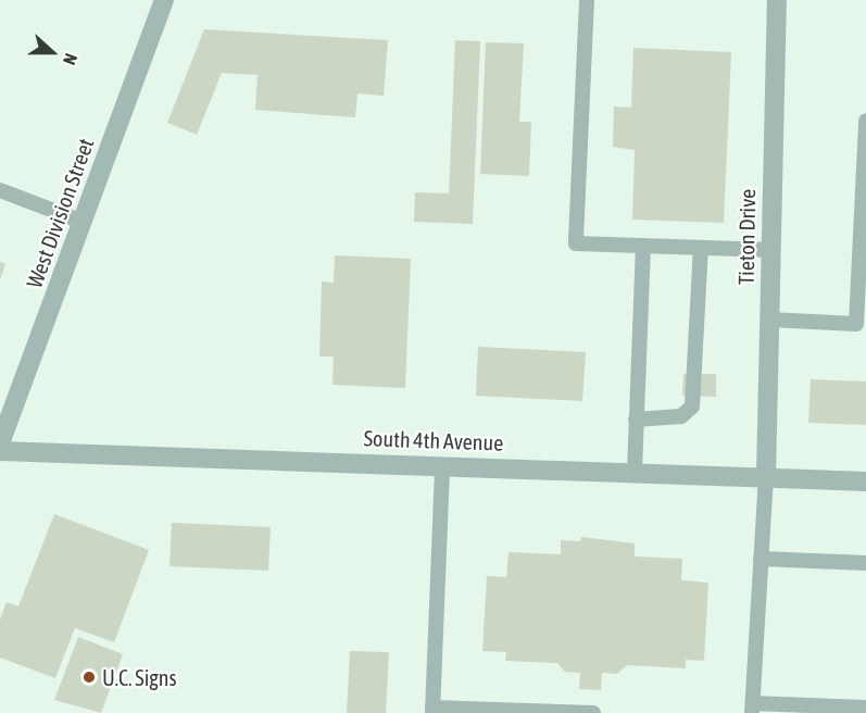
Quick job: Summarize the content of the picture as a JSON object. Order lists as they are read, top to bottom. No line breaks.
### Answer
{"streets":{"street":["West Division Street","Tieton Drive","South 4th Avenue"]},"crossings":[["Tieton Drive","South 4th Avenue"]],"places":["U.C. Signs"],"north":"right"}
